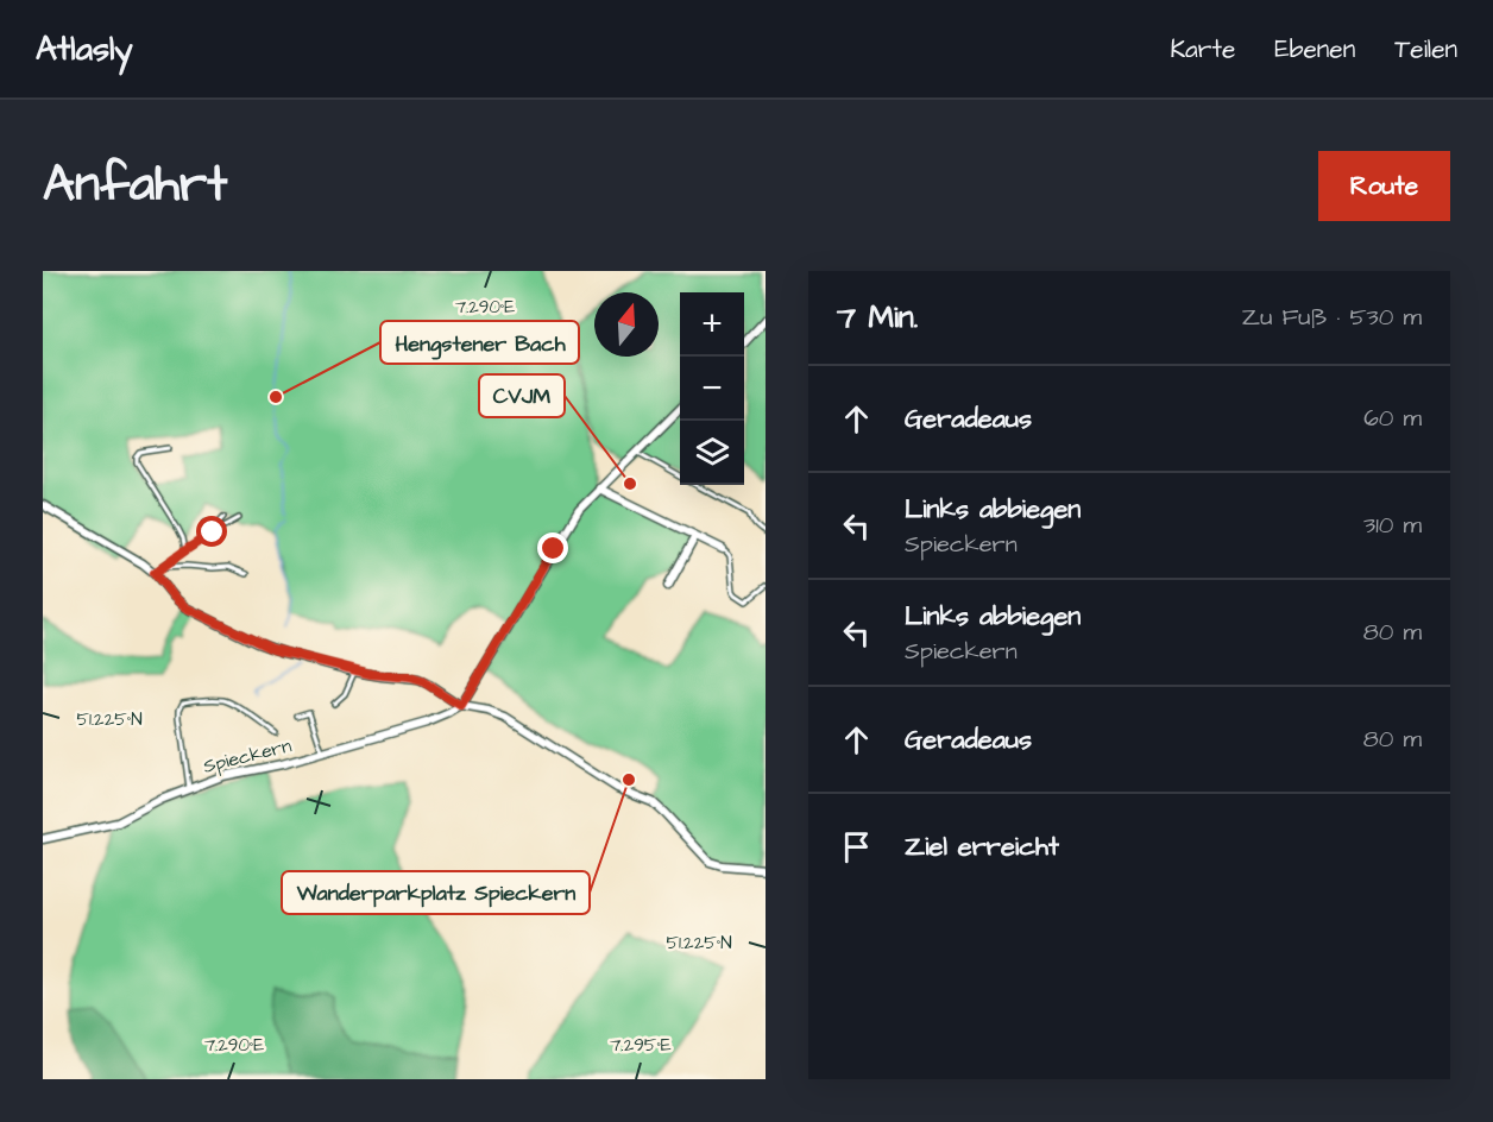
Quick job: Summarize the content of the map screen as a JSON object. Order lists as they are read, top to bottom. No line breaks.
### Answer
{"streets":{"street":["Spieckern"]},"places":["Hengstener Bach","CVJM","Wanderparkplatz Spieckern"],"north":"top","page":{"header":"Atlasly","nav":["Karte","Ebenen","Teilen"],"title":"Anfahrt","buttons":"Route","heading":["7 Min.","Zu Fuß · 530 m"],"map_buttons":["+","−"],"list":[["Geradeaus","60 m"],["Links abbiegen","Spieckern","310 m"],["Links abbiegen","Spieckern","80 m"],["Geradeaus","80 m"],"Ziel erreicht"]},"coordinates":["7.290°E","51.225°N","7.295°E"]}
